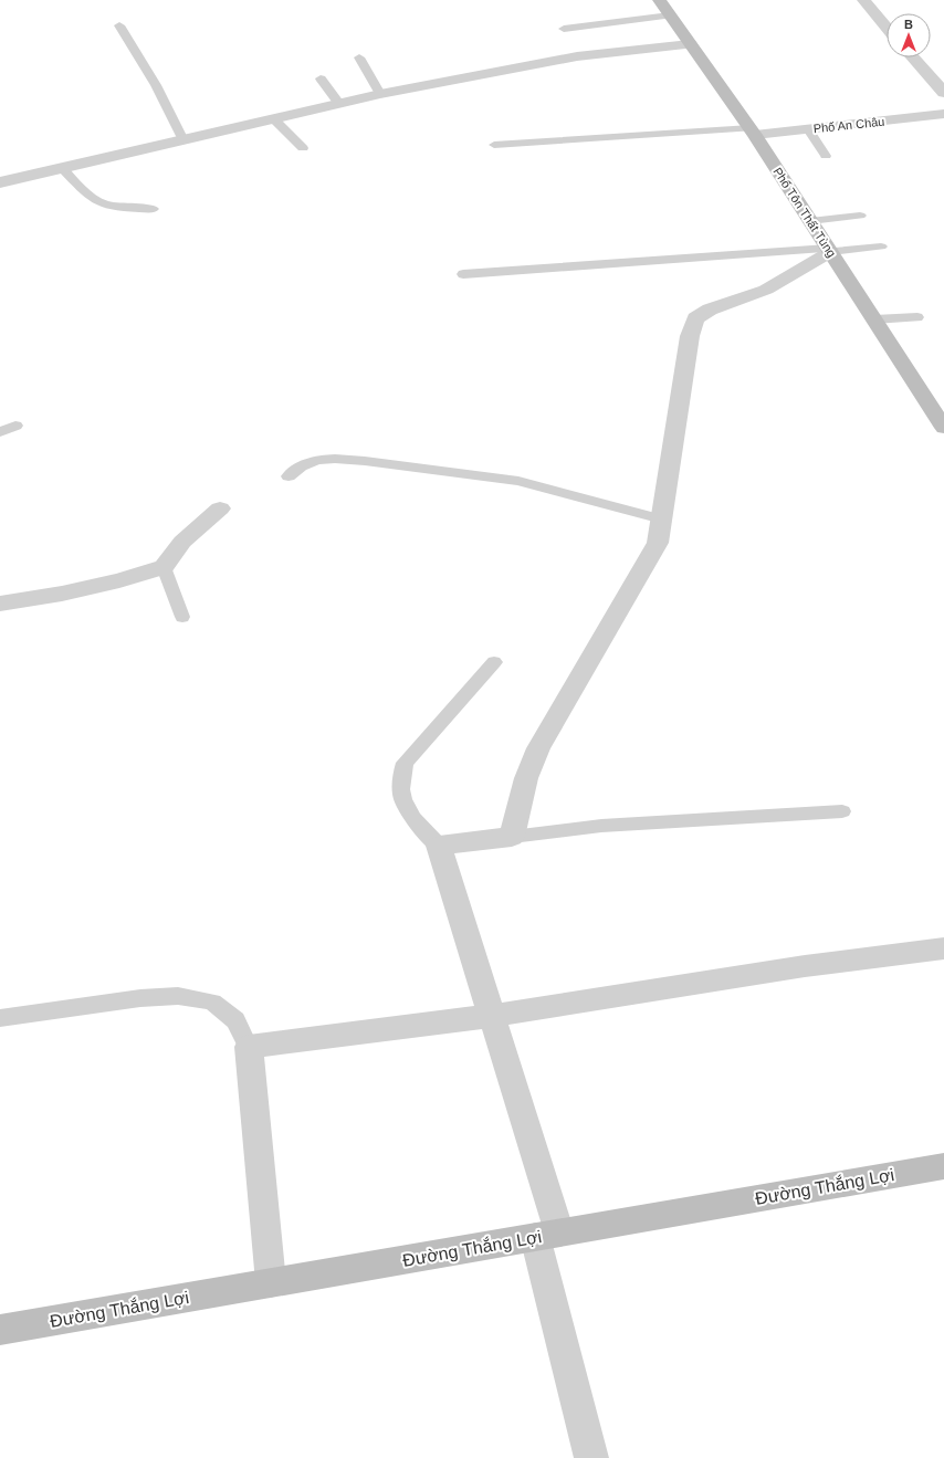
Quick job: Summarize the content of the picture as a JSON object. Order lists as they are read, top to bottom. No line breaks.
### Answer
{"streets":{"street":["Phố An Châu","Phố Tôn Thất Tùng","Đường Thắng Lợi"]},"crossings":[["Phố An Châu","Phố Tôn Thất Tùng"]],"north":"top"}
